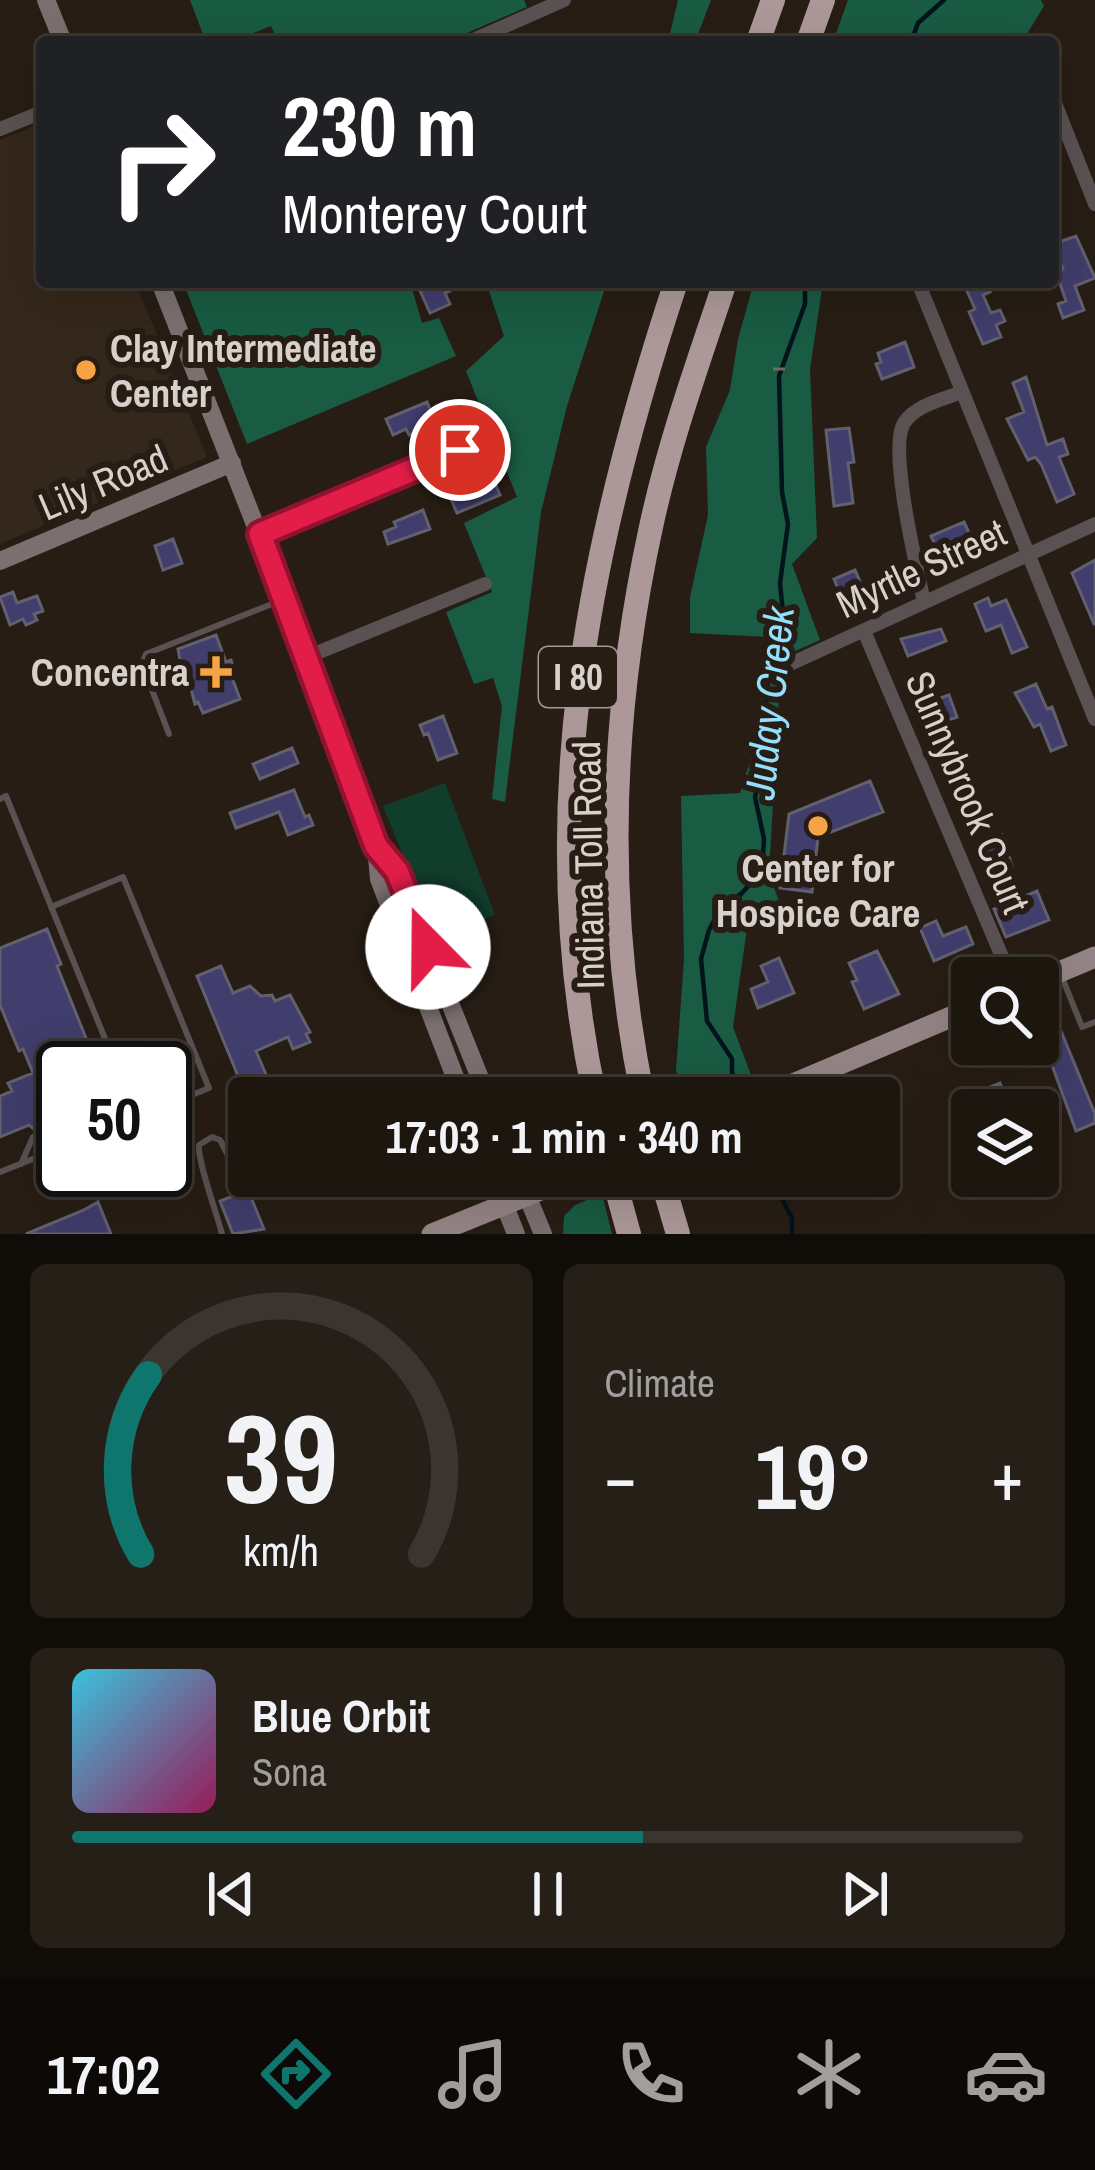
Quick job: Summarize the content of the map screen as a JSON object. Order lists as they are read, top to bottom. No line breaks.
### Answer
{"streets":{"highway":["I 80","Indiana Toll Road"],"main road":["Lily Road"],"street":["Myrtle Street","Sunnybrook Court"]},"crossings":[["Myrtle Street","Sunnybrook Court"]],"water":["Juday Creek"],"places":{"other":["Clay Intermediate Center","Center for Hospice Care"],"health":["Concentra"]},"page":{"turn":["230 m","Monterey Court"],"limit":"50","trip":"17:03 · 1 min · 340 m","tile":"Climate","heat":["−","19°","+"],"song":["Blue Orbit","Sona"],"tabs":"17:02","gauge":["39","km/h"]}}
